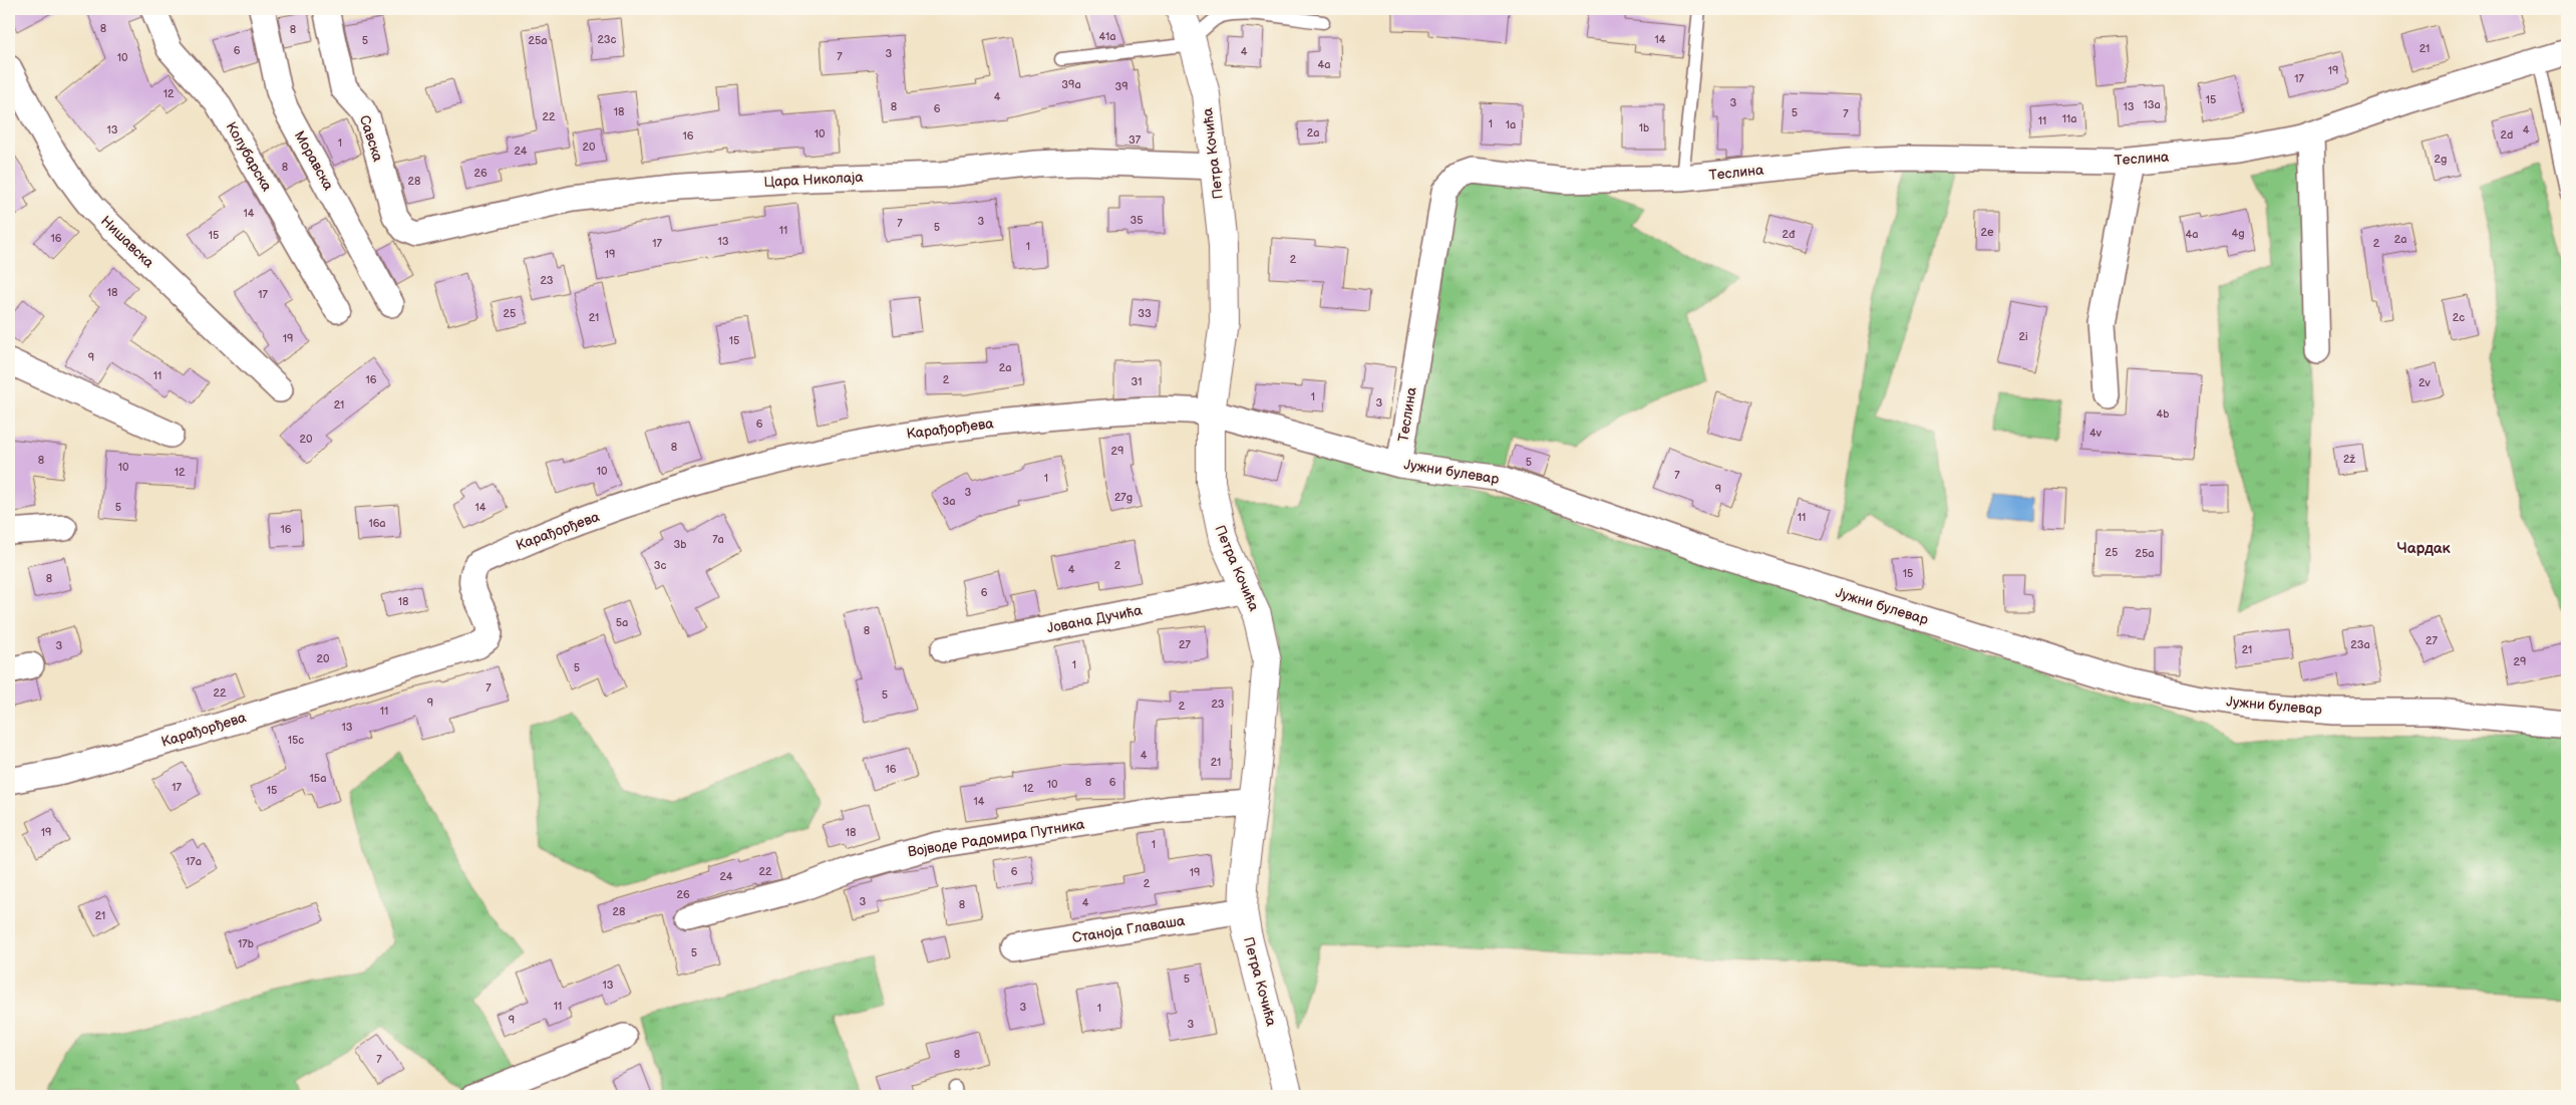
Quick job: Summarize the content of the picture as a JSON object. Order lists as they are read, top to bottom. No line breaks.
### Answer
{"streets":{"street":["Савска","Петра Кочића","Колубарска","Теслина","Моравска","Цара Николаја","Нишавска","Карађорђева","Јужни булевар","Јована Дучића","Војводе Радомира Путника","Станоја Главаша"]},"crossings":[["Савска","Цара Николаја"],["Петра Кочића","Цара Николаја"],["Петра Кочића","Карађорђева"],["Петра Кочића","Јужни булевар"],["Петра Кочића","Јована Дучића"],["Петра Кочића","Војводе Радомира Путника"],["Петра Кочића","Станоја Главаша"],["Теслина","Јужни булевар"],["Карађорђева","Јужни булевар"]],"districts":["Чардак"],"house_numbers":["8","8","41a","23c","14","5","25a","21","6","4","3","7","10","4a","19","17","39a","39","12","4","15","3","13a","8","13","6","18","5","7","22","11a","11","1","1a","1b","13","4","2a","10","2d","16","37","1","20","24","2g","8","26","28","14","35","3","7","5","11","2e","4g","2đ","4a","15","16","2a","13","17","2","1","19","2","23","18","17","25","33","21","2c","2i","19","15","9","2a","11","16","2","31","2v","1","3","21","4b","6","4v","20","8","29","2ž","8","5","10","10","12","7","1","9","3","27g","3a","5","14","11","16a","16","7a","3b","25","25a","3c","2","4","15","8","6","18","5a","8","27","27","23a","3","21","20","29","1","5","7","22","5","9","23","2","11","13","15c","4","21","16","15a","8","6","10","17","12","15","14","19","18","1","17a","22","6","19","24","2","26","3","4","8","28","21","17b","5","5","13","11","3","1","9","3","8","7"]}
